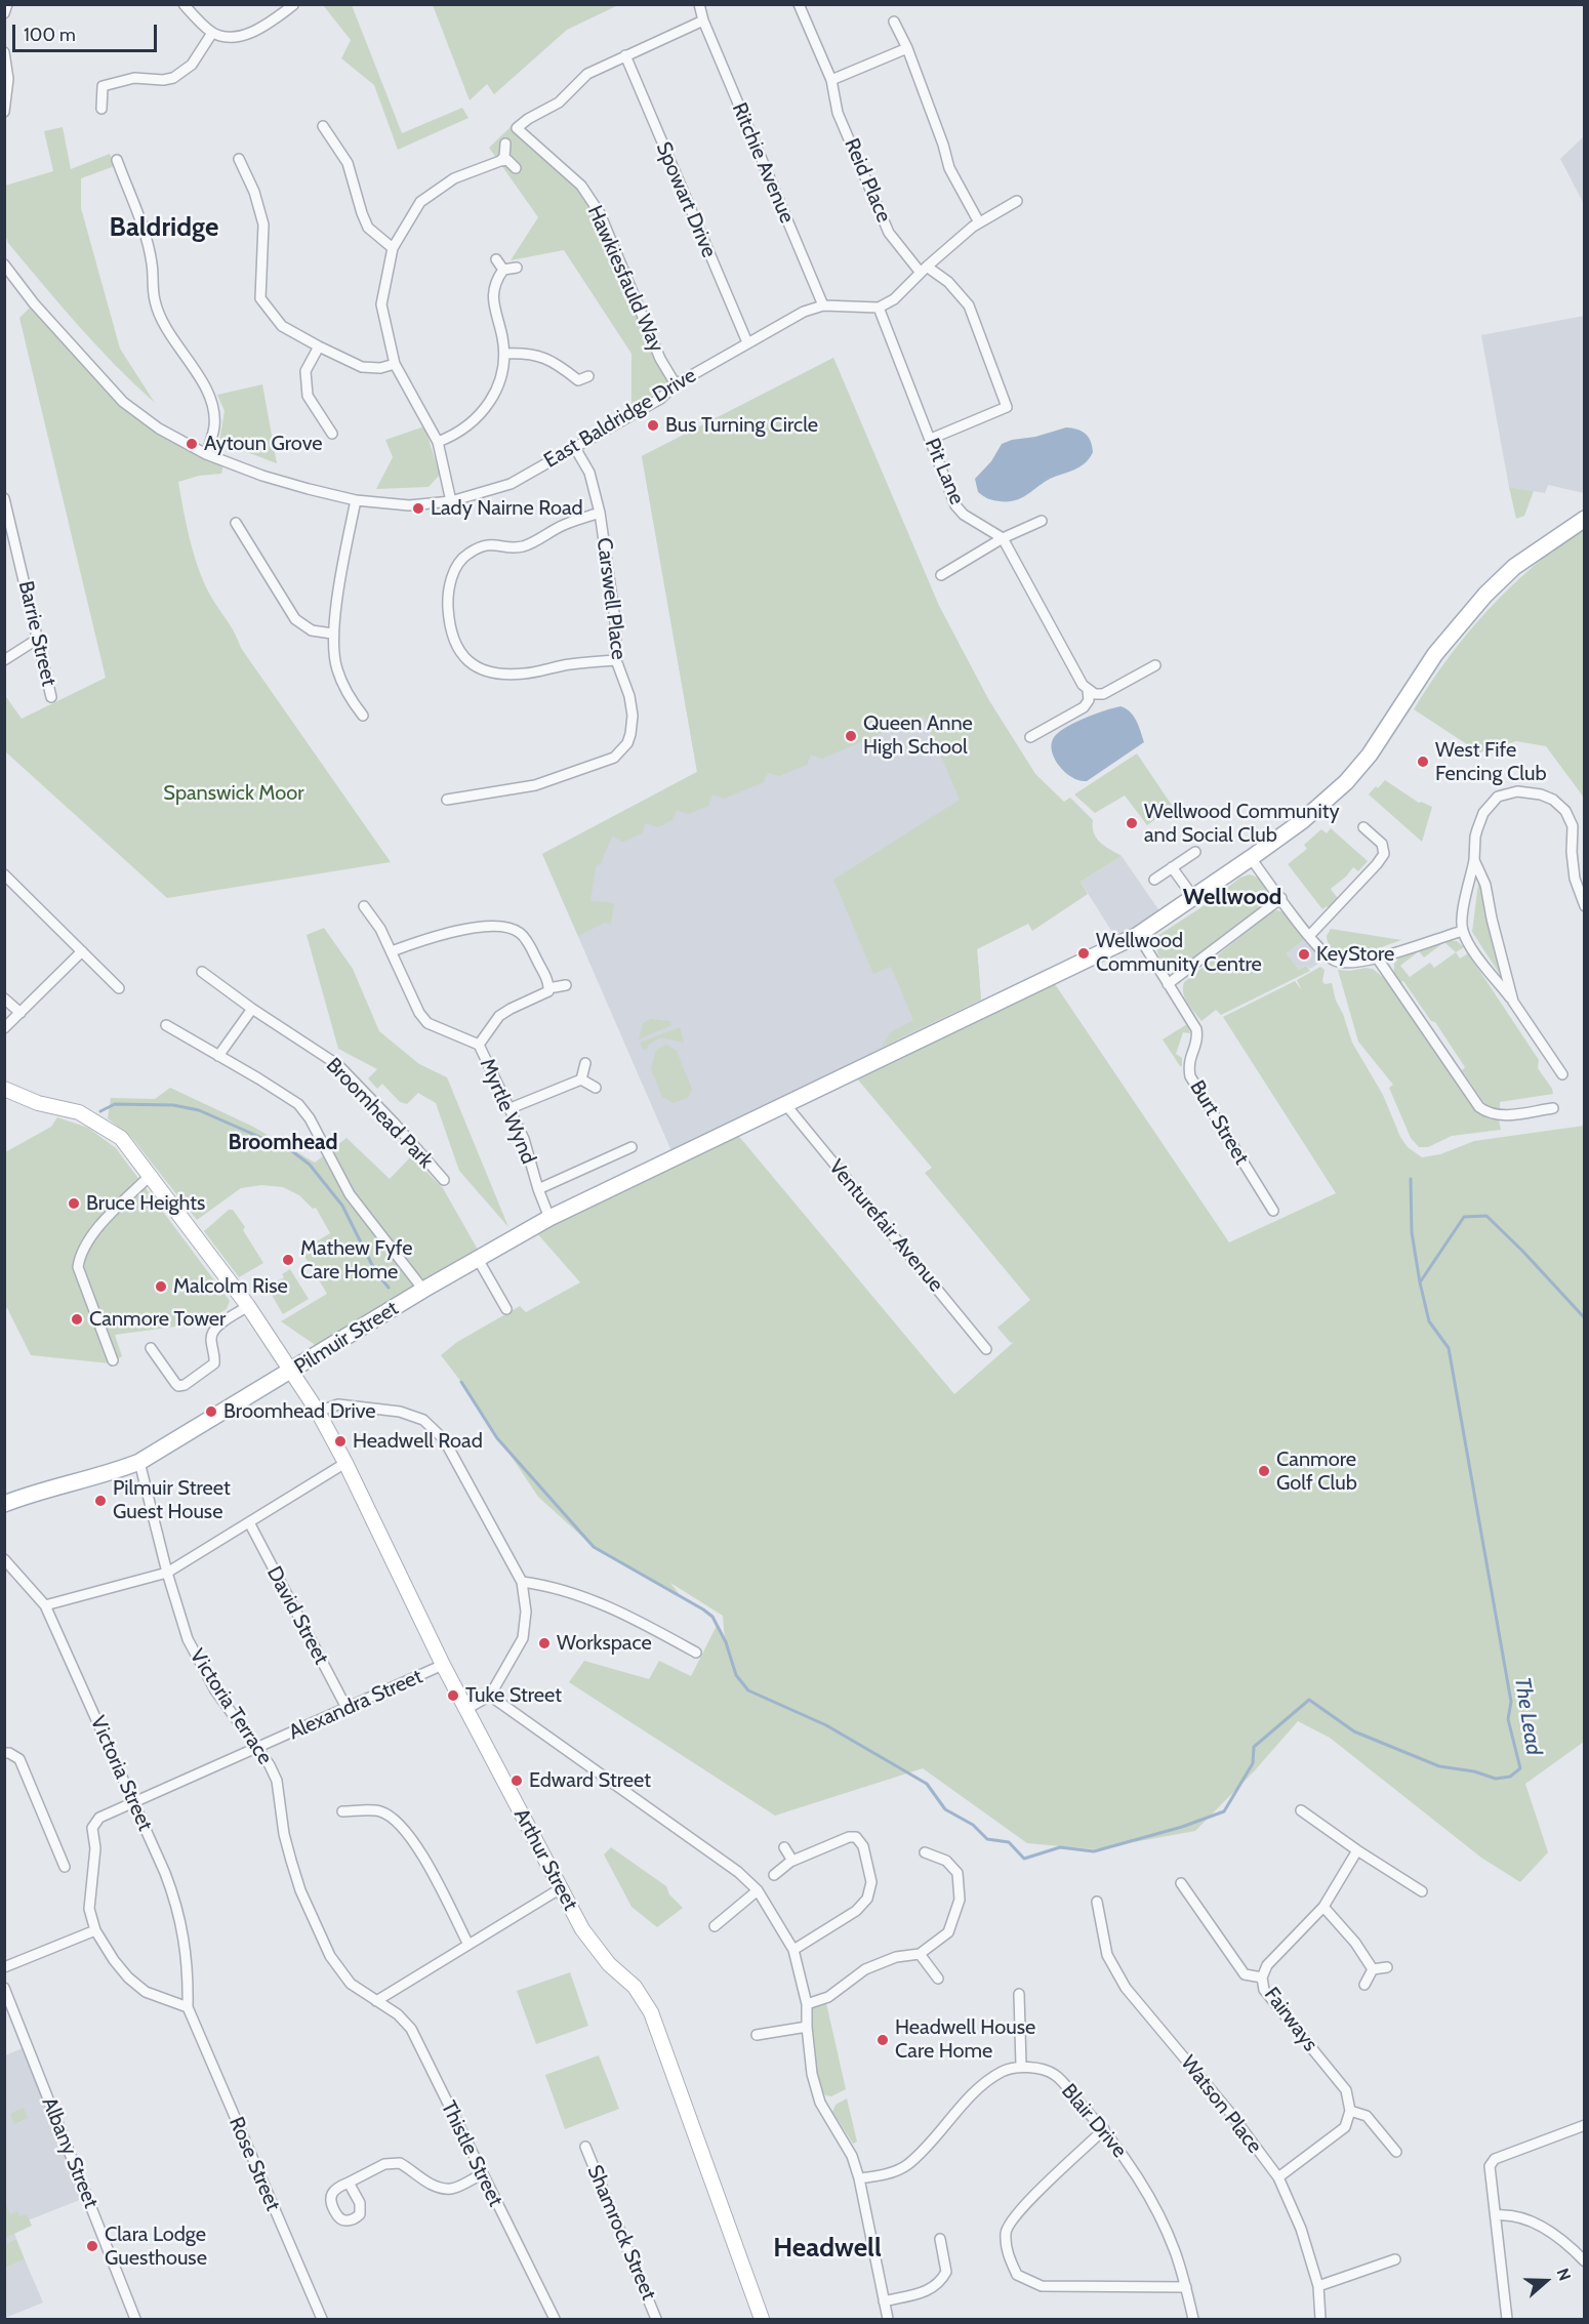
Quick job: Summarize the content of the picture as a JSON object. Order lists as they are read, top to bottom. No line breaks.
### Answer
{"streets":{"main road":["Pilmuir Street"],"street":["Ritchie Avenue","Reid Place","Spowart Drive","Hawkiesfauld Way","East Baldridge Drive","Pit Lane","Carswell Place","Barrie Street","Myrtle Wynd","Broomhead Park","Burt Street","Venturefair Avenue","David Street","Alexandra Street","Victoria Terrace","Victoria Street","Arthur Street","Fairways","Watson Place","Blair Drive","Albany Street","Thistle Street","Rose Street","Shamrock Street"]},"crossings":[["Ritchie Avenue","East Baldridge Drive"],["Reid Place","Pit Lane"],["Spowart Drive","Hawkiesfauld Way"],["Spowart Drive","East Baldridge Drive"],["Hawkiesfauld Way","East Baldridge Drive"],["East Baldridge Drive","Pit Lane"],["East Baldridge Drive","Carswell Place"],["Myrtle Wynd","Pilmuir Street"],["Burt Street","Pilmuir Street"],["Venturefair Avenue","Pilmuir Street"],["Pilmuir Street","Victoria Terrace"],["Pilmuir Street","Arthur Street"],["David Street","Alexandra Street"],["Alexandra Street","Victoria Terrace"],["Alexandra Street","Victoria Street"],["Alexandra Street","Arthur Street"],["Victoria Terrace","Thistle Street"],["Victoria Street","Rose Street"]],"districts":["Baldridge","Wellwood","Broomhead","Headwell"],"water":["The Lead"],"parks":["Spanswick Moor"],"places":["Bus Turning Circle","Aytoun Grove","Lady Nairne Road","Queen Anne High School","West Fife Fencing Club","Wellwood Community and Social Club","Wellwood Community Centre","KeyStore","Bruce Heights","Mathew Fyfe Care Home","Malcolm Rise","Canmore Tower","Broomhead Drive","Headwell Road","Canmore Golf Club","Pilmuir Street Guest House","Workspace","Tuke Street","Edward Street","Headwell House Care Home","Clara Lodge Guesthouse"],"scale_bar":"100 m","north":"right"}
